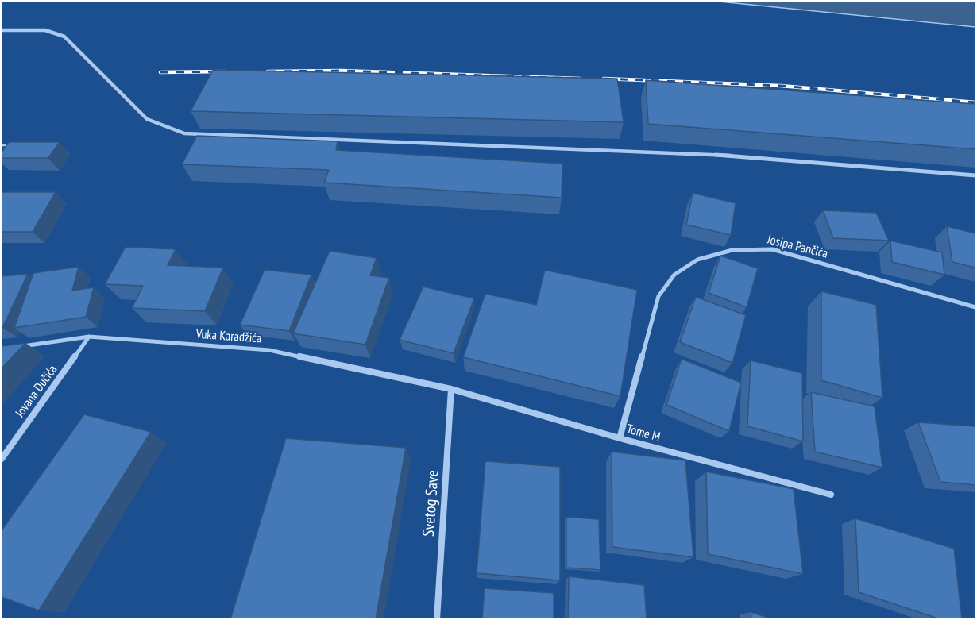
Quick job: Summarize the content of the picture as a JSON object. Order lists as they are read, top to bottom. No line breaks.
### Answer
{"streets":{"street":["Josipa Pančića","Vuka Karadžića","Jovana Dučića","Tome M","Svetog Save"]},"crossings":[["Josipa Pančića","Tome M"],["Vuka Karadžića","Jovana Dučića"],["Vuka Karadžića","Tome M"],["Vuka Karadžića","Svetog Save"],["Tome M","Svetog Save"]]}
